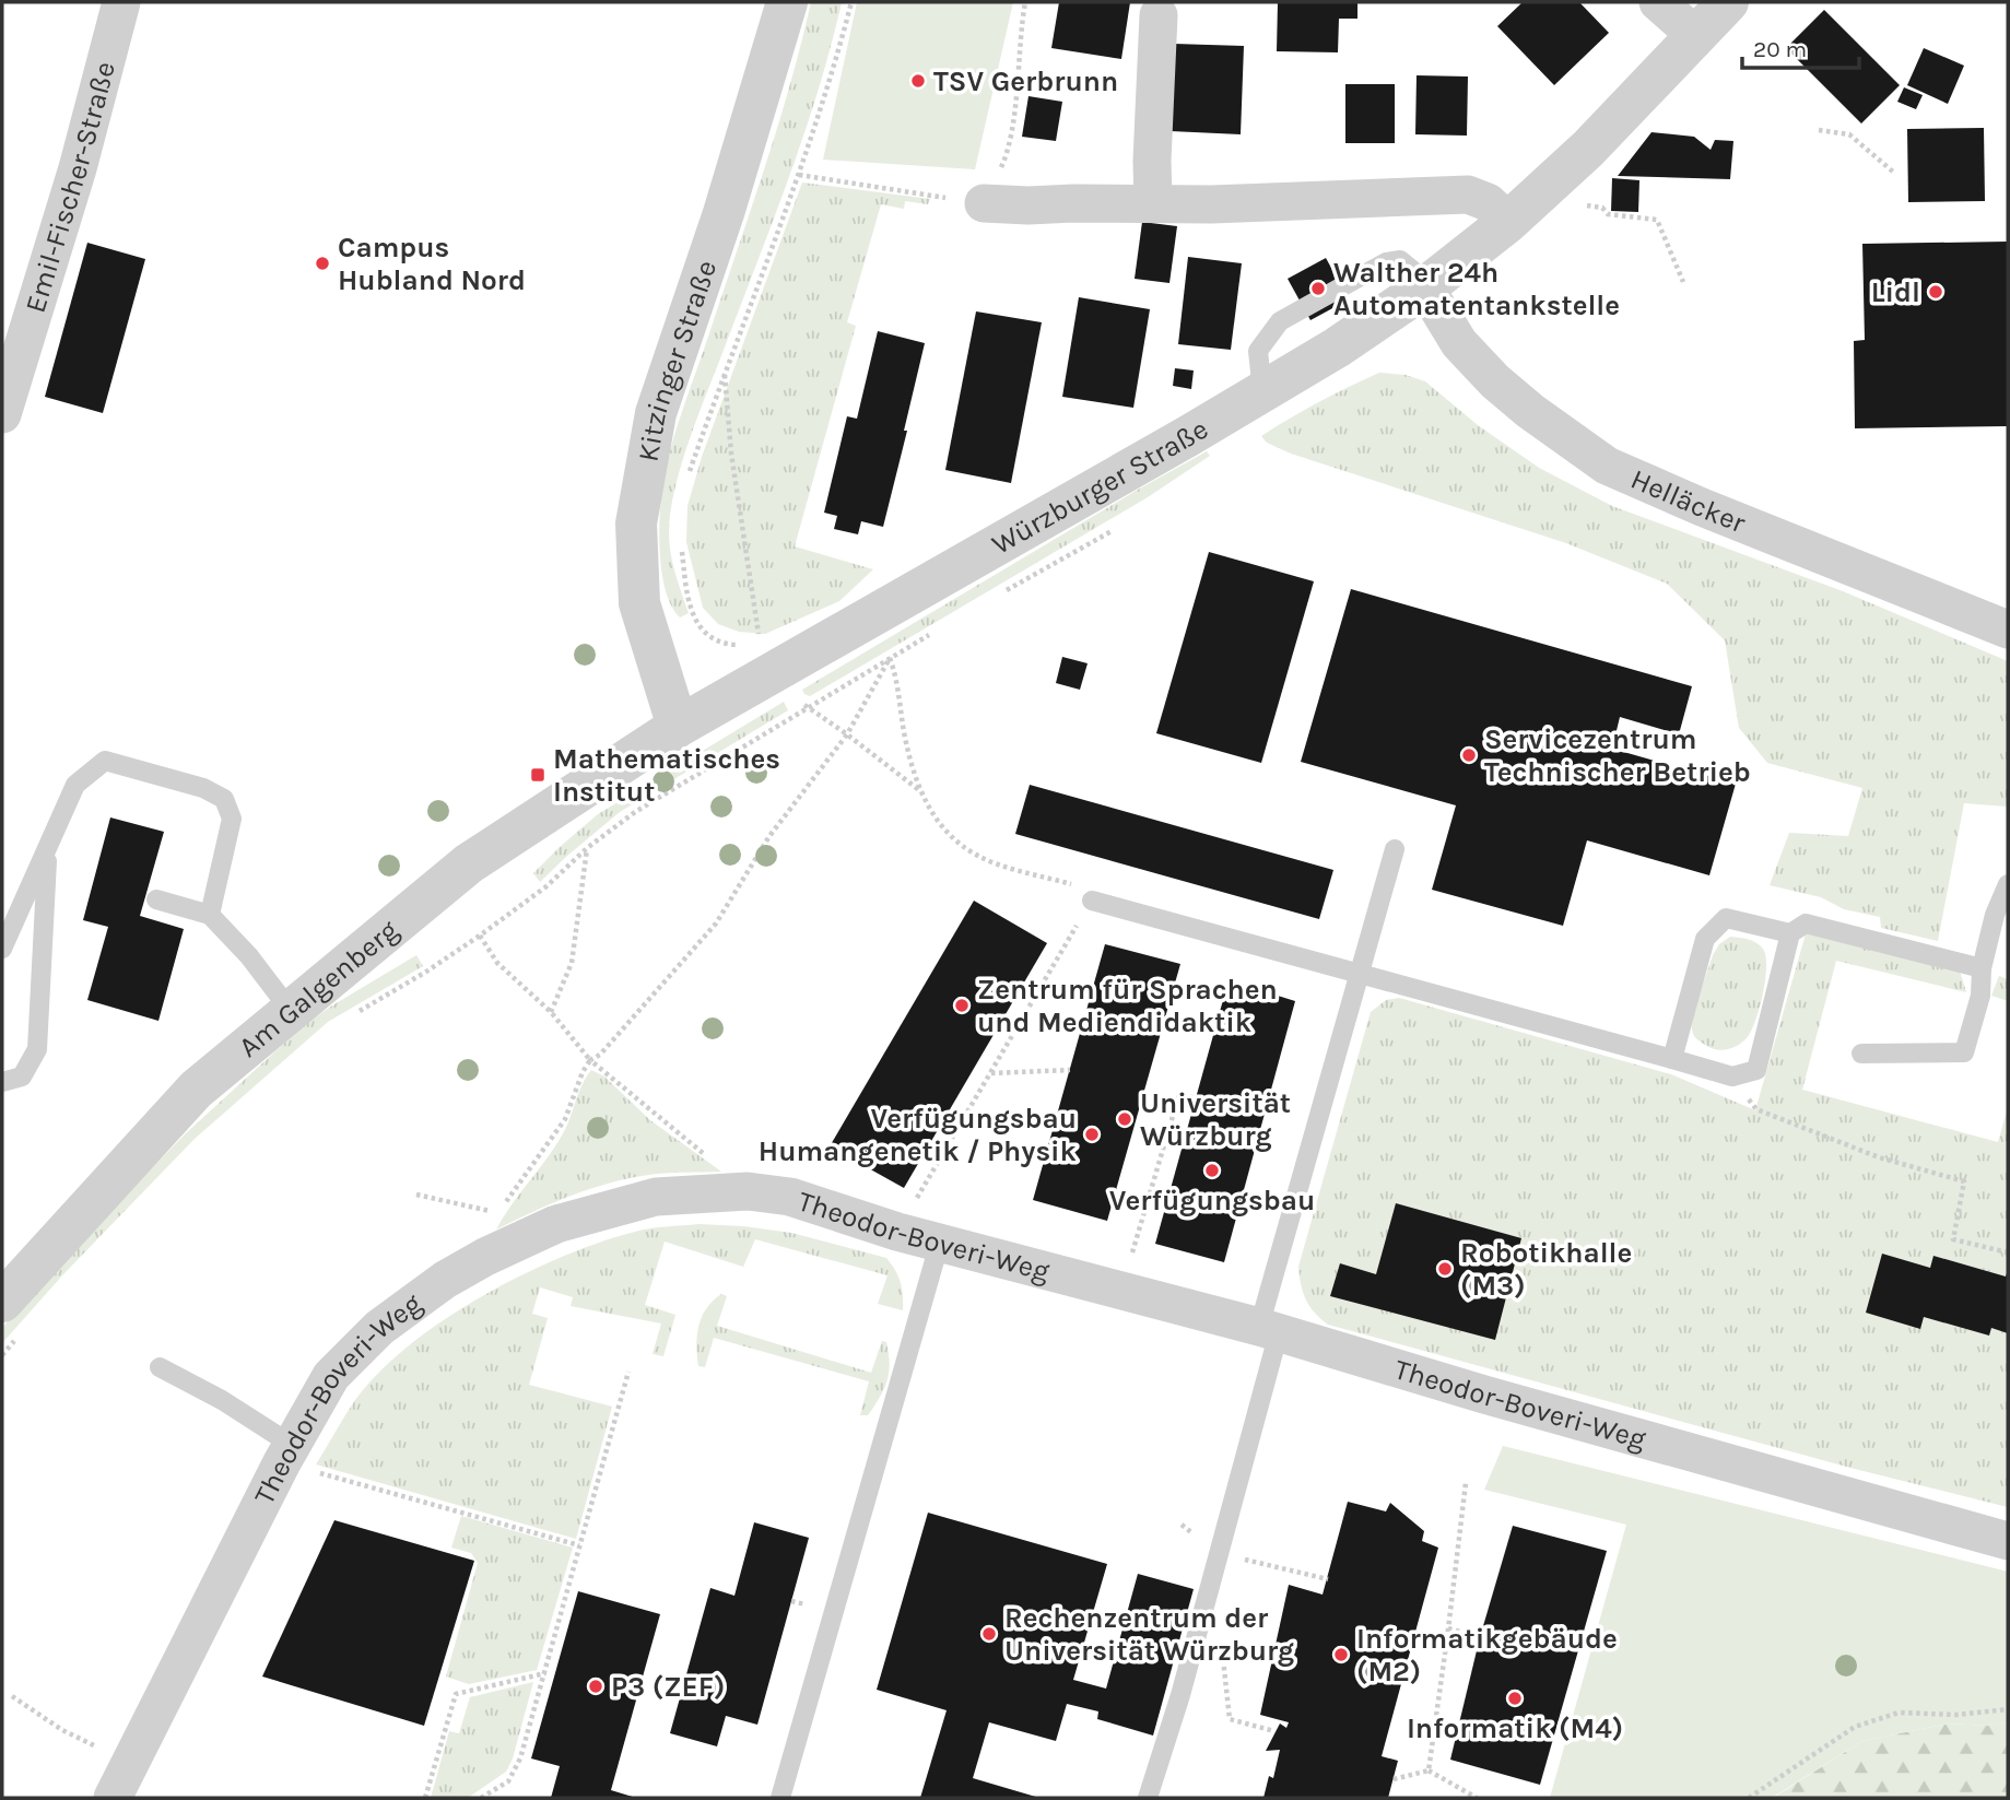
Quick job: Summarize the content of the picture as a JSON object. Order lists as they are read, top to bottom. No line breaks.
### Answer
{"streets":{"street":["Emil-Fischer-Straße","Kitzinger Straße","Würzburger Straße","Helläcker","Am Galgenberg","Theodor-Boveri-Weg"]},"crossings":[["Kitzinger Straße","Würzburger Straße"],["Kitzinger Straße","Am Galgenberg"],["Würzburger Straße","Helläcker"],["Würzburger Straße","Am Galgenberg"]],"places":{"other":["TSV Gerbrunn","Campus Hubland Nord","Walther 24h Automatentankstelle","Lidl","Servicezentrum Technischer Betrieb","Zentrum für Sprachen und Mediendidaktik","Universität Würzburg","Verfügungsbau Humangenetik / Physik","Verfügungsbau","Robotikhalle (M3)","Rechenzentrum der Universität Würzburg","Informatikgebäude (M2)","P3 (ZEF)","Informatik (M4)"],"transit":["Mathematisches Institut"]},"scale_bar":"20 m"}
